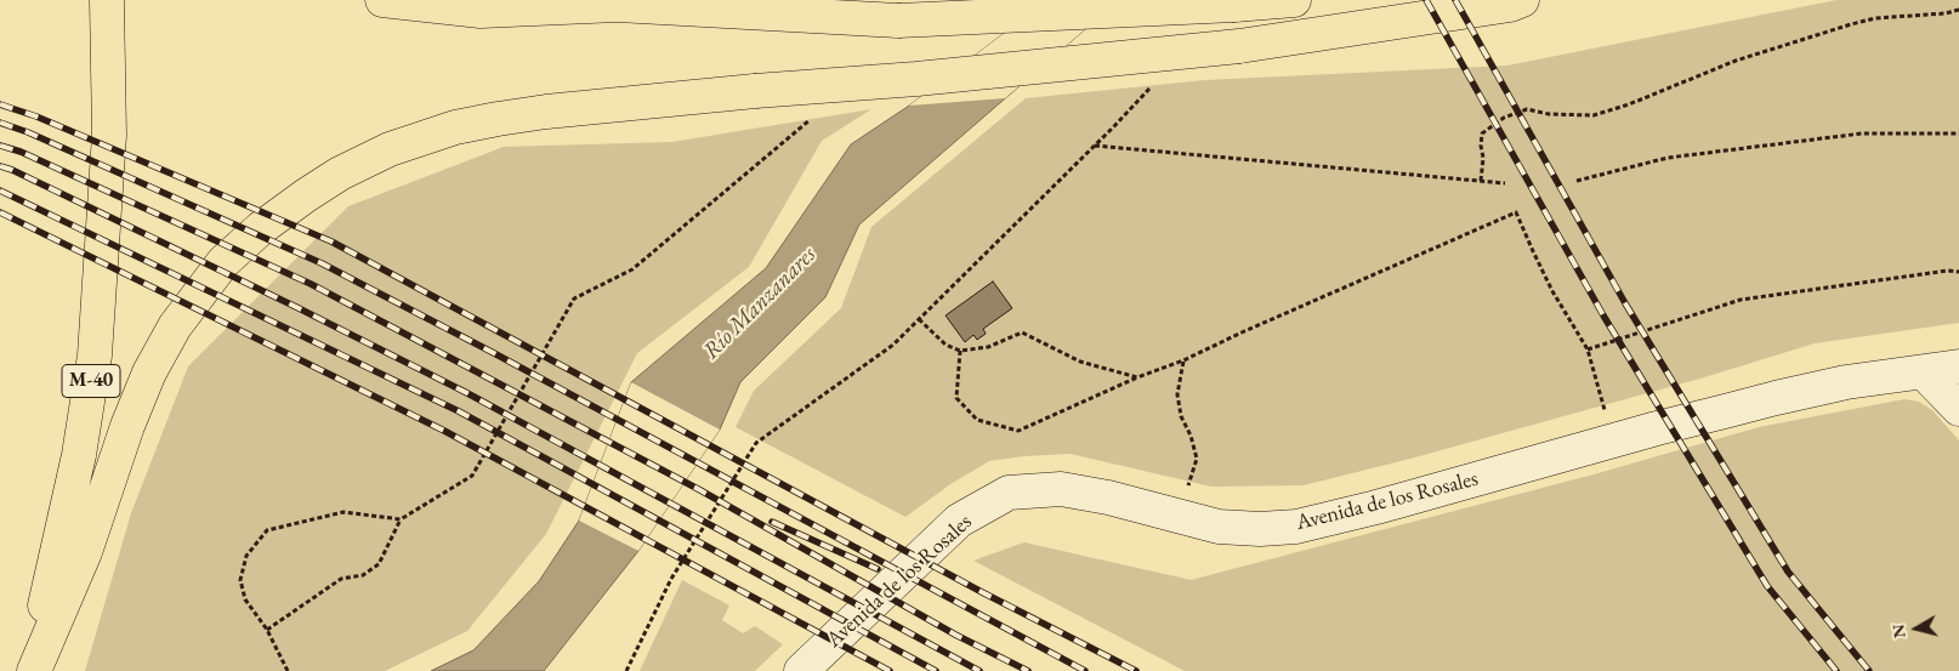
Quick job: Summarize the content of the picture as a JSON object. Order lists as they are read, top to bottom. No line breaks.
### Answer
{"streets":{"highway":["M-40"],"street":["Avenida de los Rosales"]},"water":["Río Manzanares"],"north":"left"}
